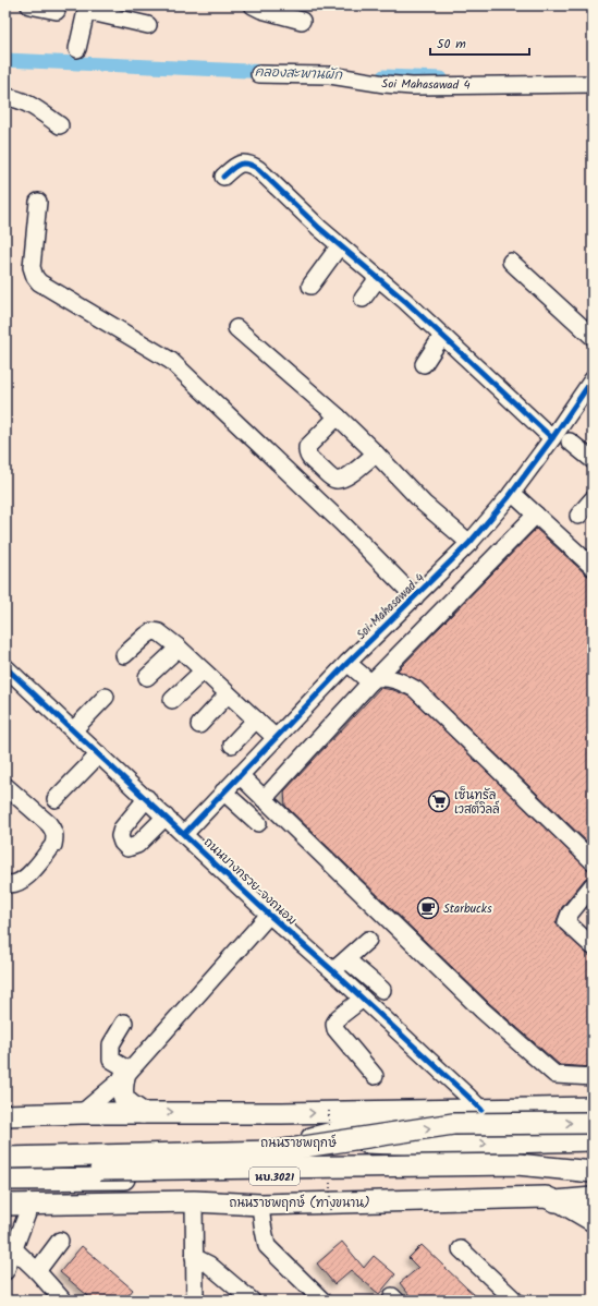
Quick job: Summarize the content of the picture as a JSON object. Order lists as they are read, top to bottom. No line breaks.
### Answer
{"streets":{"main road":["ถนนราชพฤกษ์","นบ.3021","ถนนราชพฤกษ์ (ทางขนาน)"],"street":["Soi Mahasawad 4","ถนนบางกรวย-จงถนอม"]},"crossings":[["Soi Mahasawad 4","ถนนบางกรวย-จงถนอม"]],"water":["คลองสะพานผัก"],"places":{"supermarket":["เซ็นทรัล เวสต์วิลล์"],"cafe":["Starbucks"]},"scale_bar":"50 m"}
